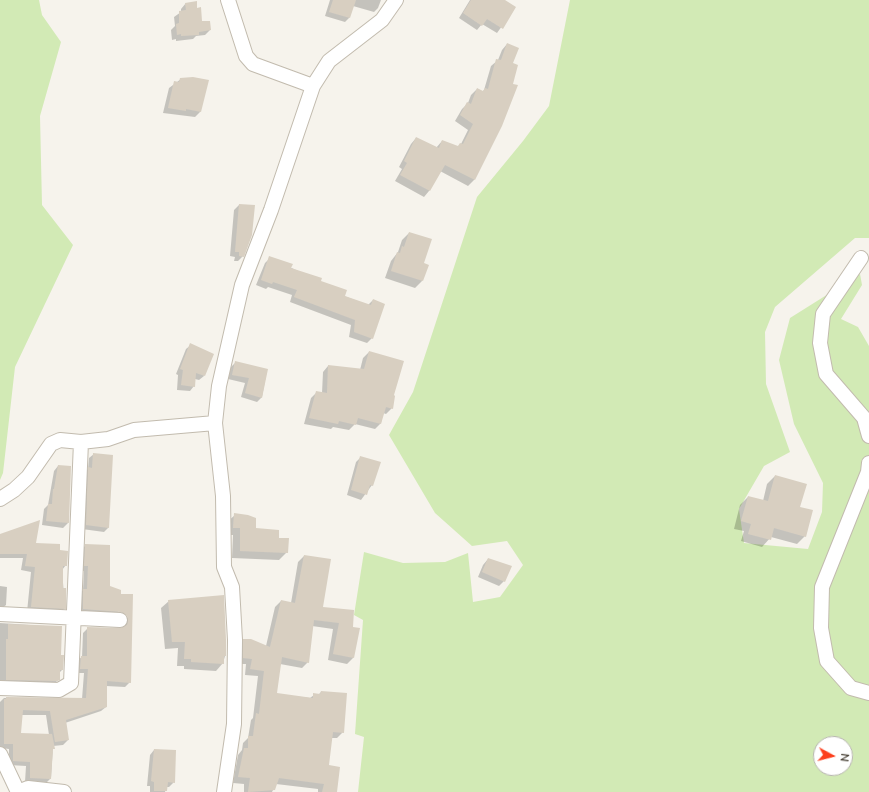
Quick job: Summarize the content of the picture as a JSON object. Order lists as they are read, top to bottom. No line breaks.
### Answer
{"north":"right"}
